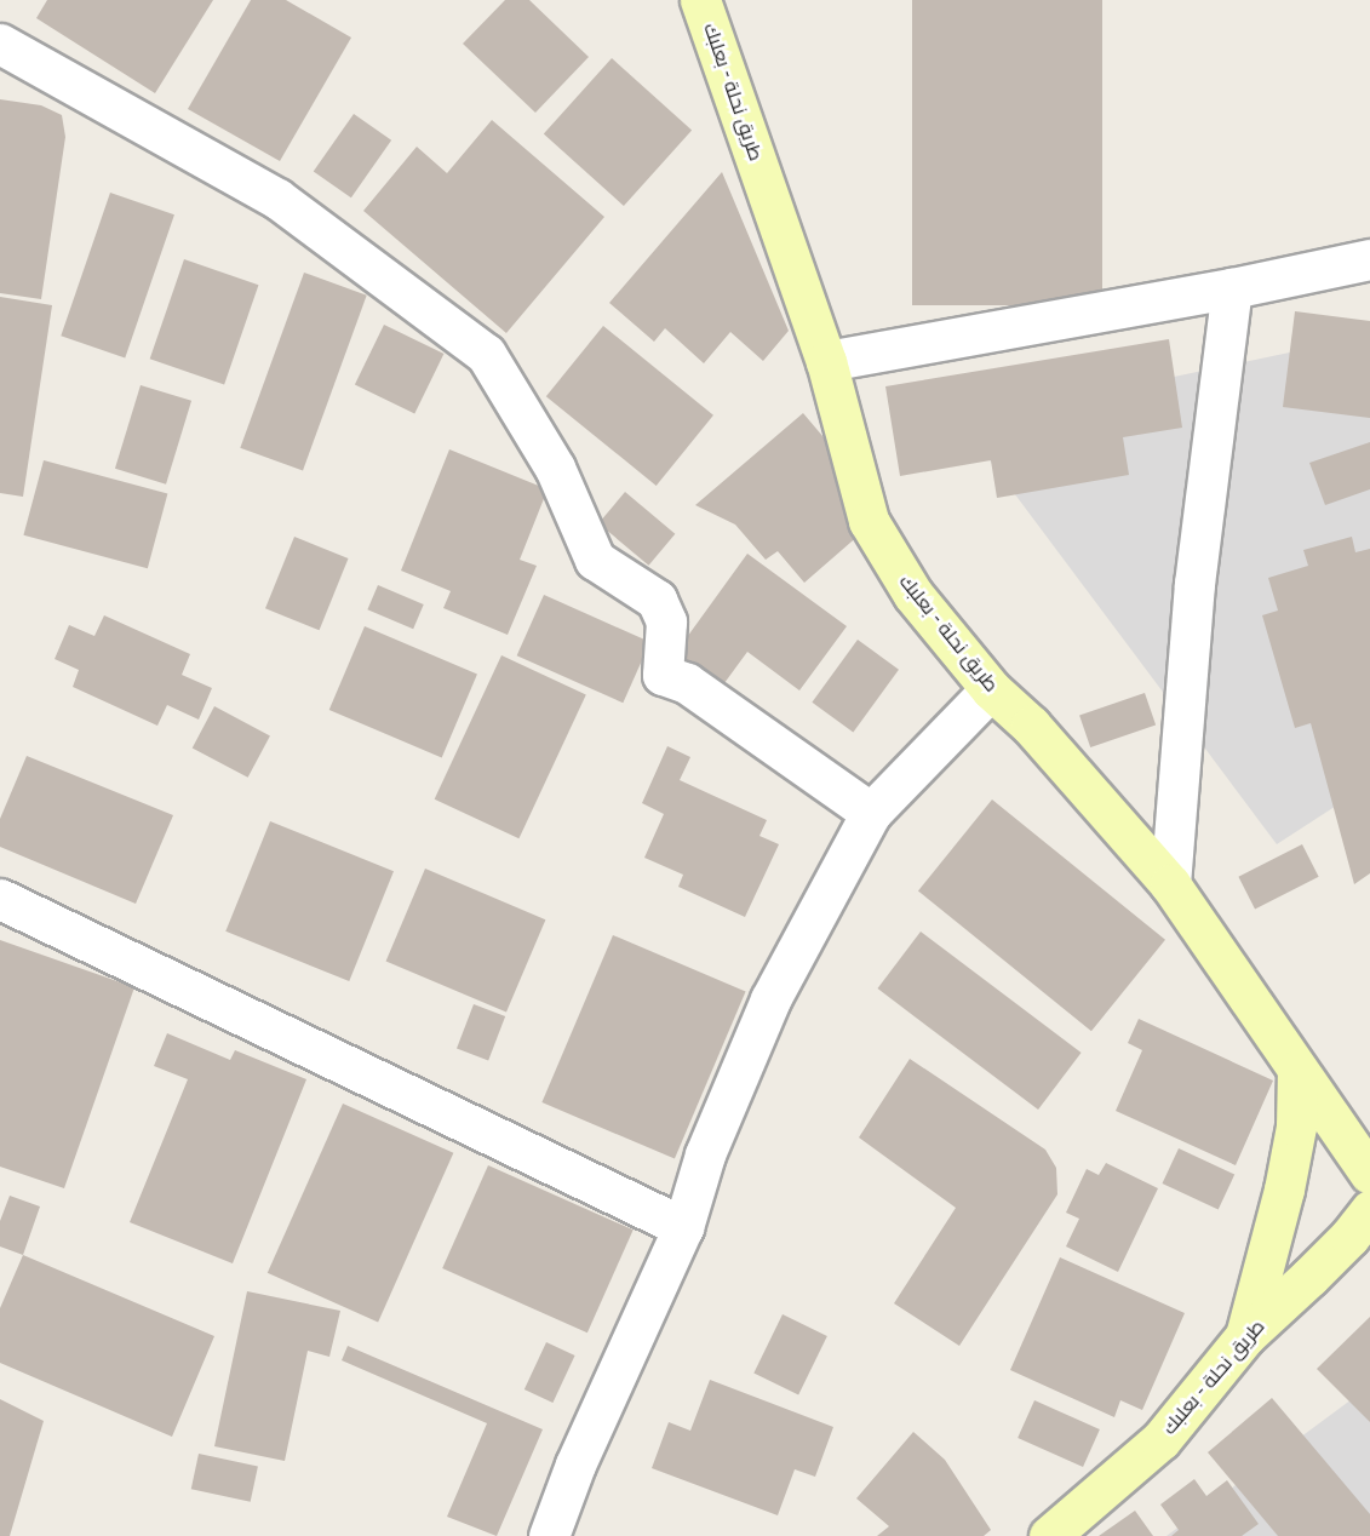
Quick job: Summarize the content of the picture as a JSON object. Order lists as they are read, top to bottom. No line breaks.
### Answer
{"streets":{"street":["طريق نحلة - بعلبك"]}}
